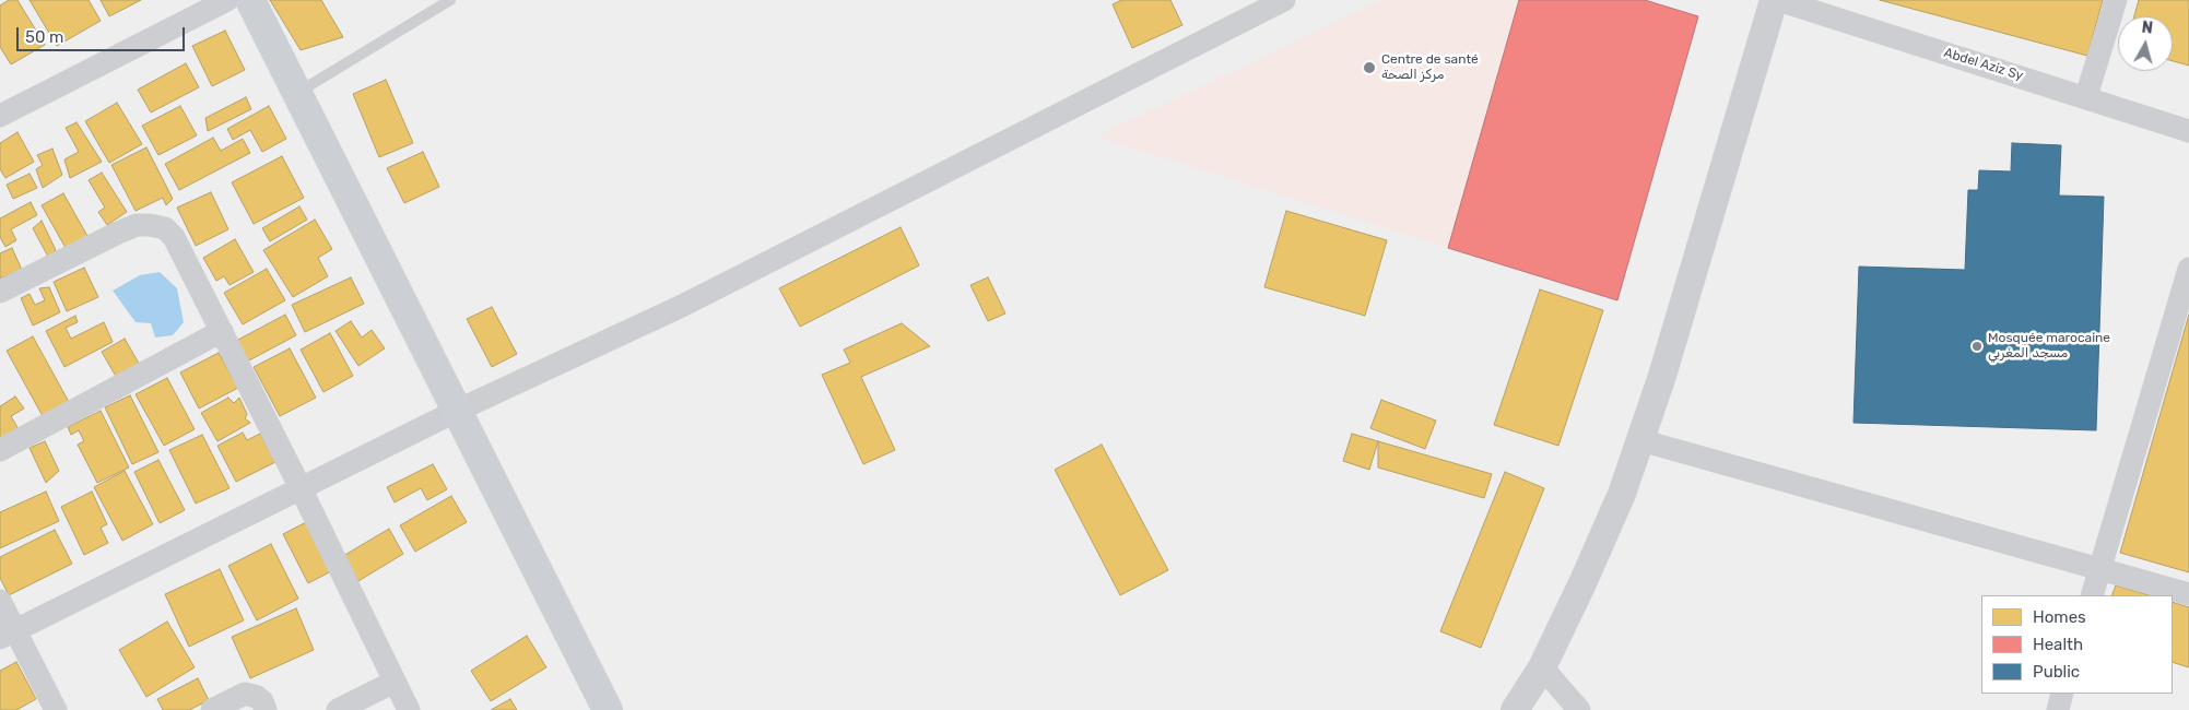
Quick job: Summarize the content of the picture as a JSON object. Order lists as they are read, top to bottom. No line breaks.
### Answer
{"streets":{"street":["Abdel Aziz Sy"]},"places":["Centre de santé مركز الصحة","Mosquée marocaine مسجد المغربي"],"legend":["Homes","Health","Public"],"scale_bar":"50 m","north":"top"}
